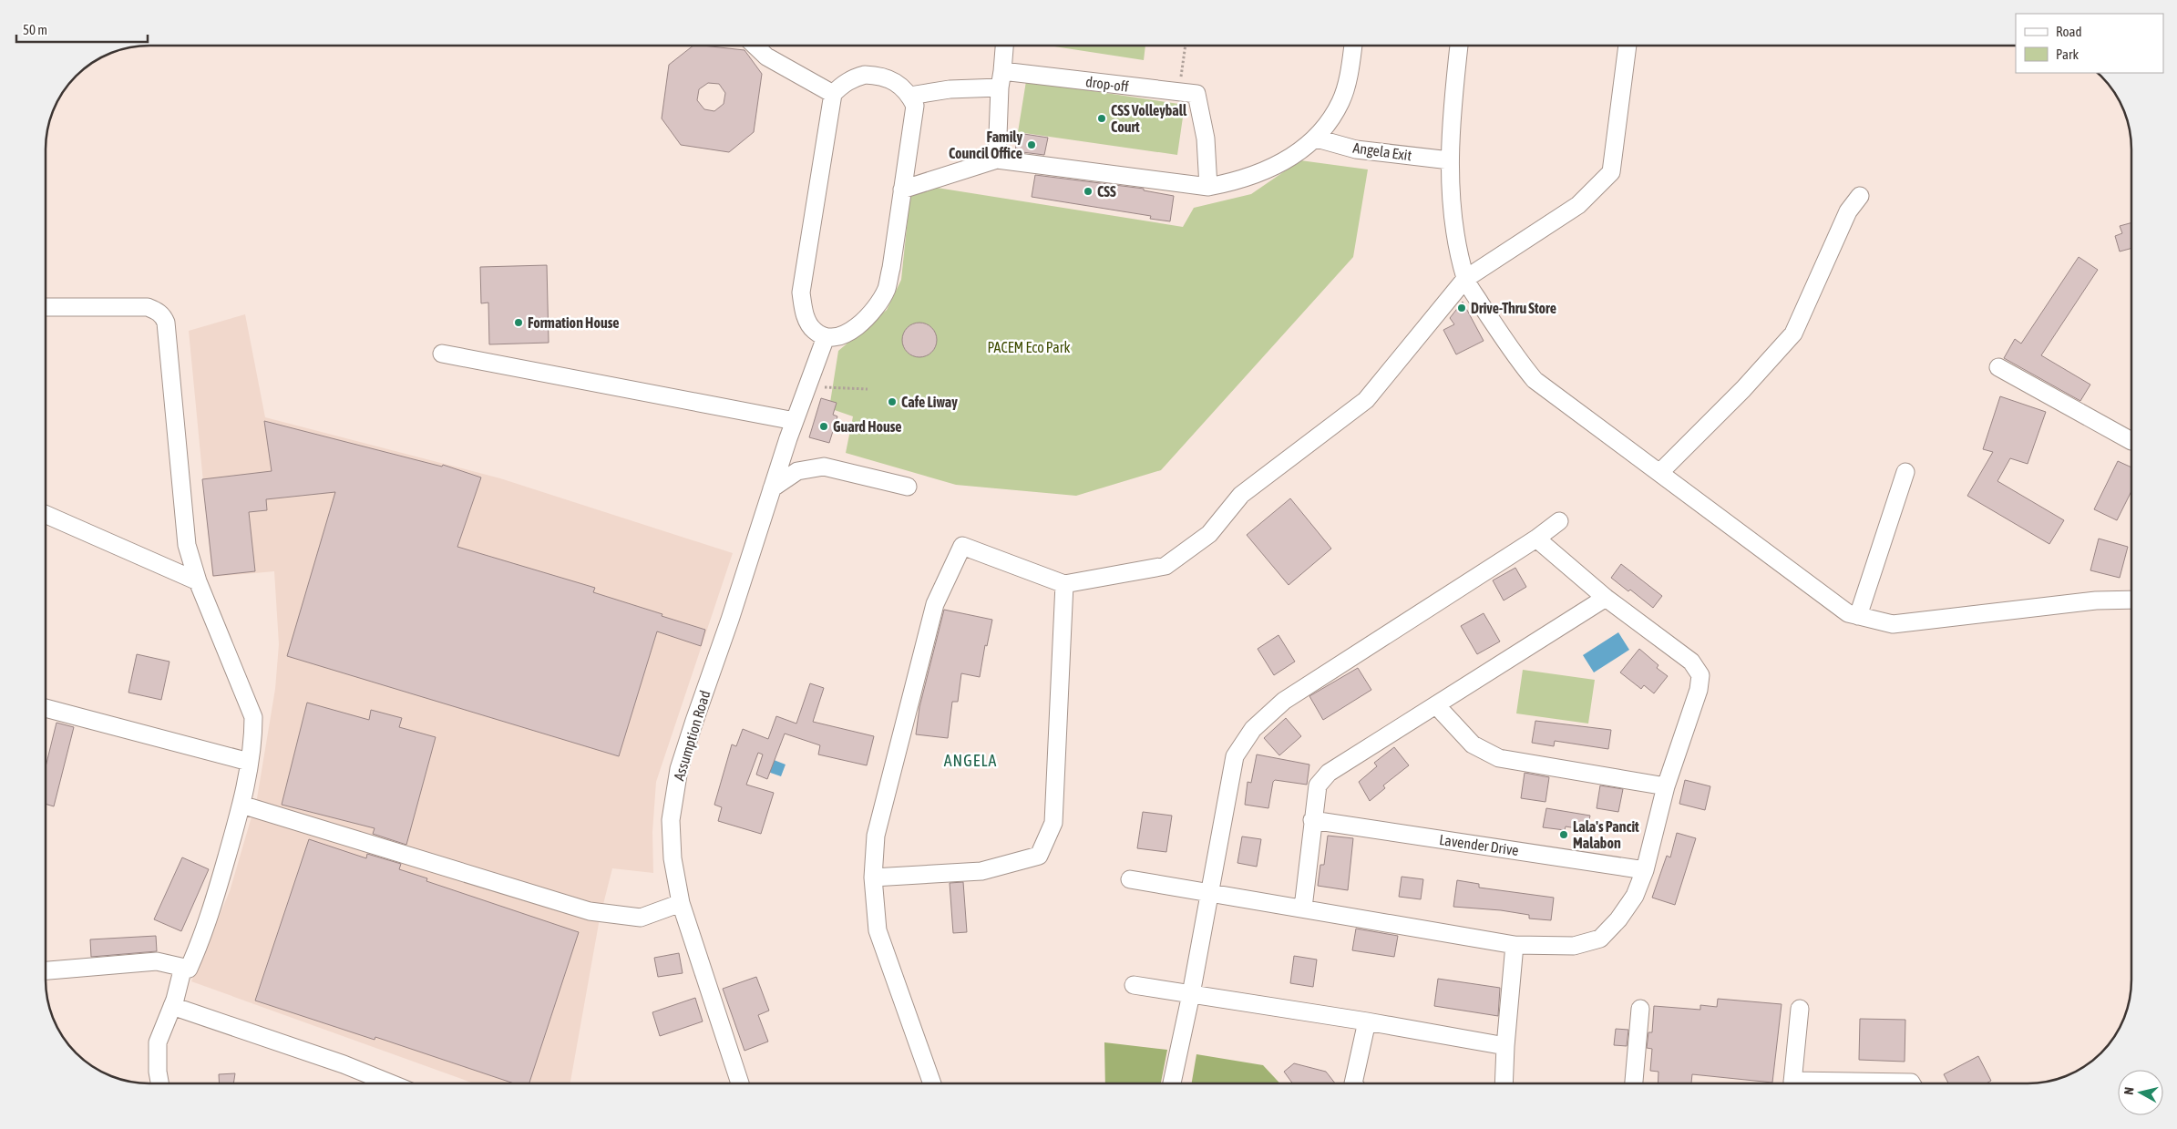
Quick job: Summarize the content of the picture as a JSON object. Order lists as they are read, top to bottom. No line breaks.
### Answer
{"streets":{"street":["drop-off","Angela Exit","Assumption Road","Lavender Drive"]},"districts":["ANGELA"],"parks":["PACEM Eco Park"],"places":["CSS Volleyball Court","Family Council Office","CSS","Drive-Thru Store","Formation House","Cafe Liway","Guard House","Lala's Pancit Malabon"],"legend":["Road","Park"],"scale_bar":"50 m","north":"left"}
